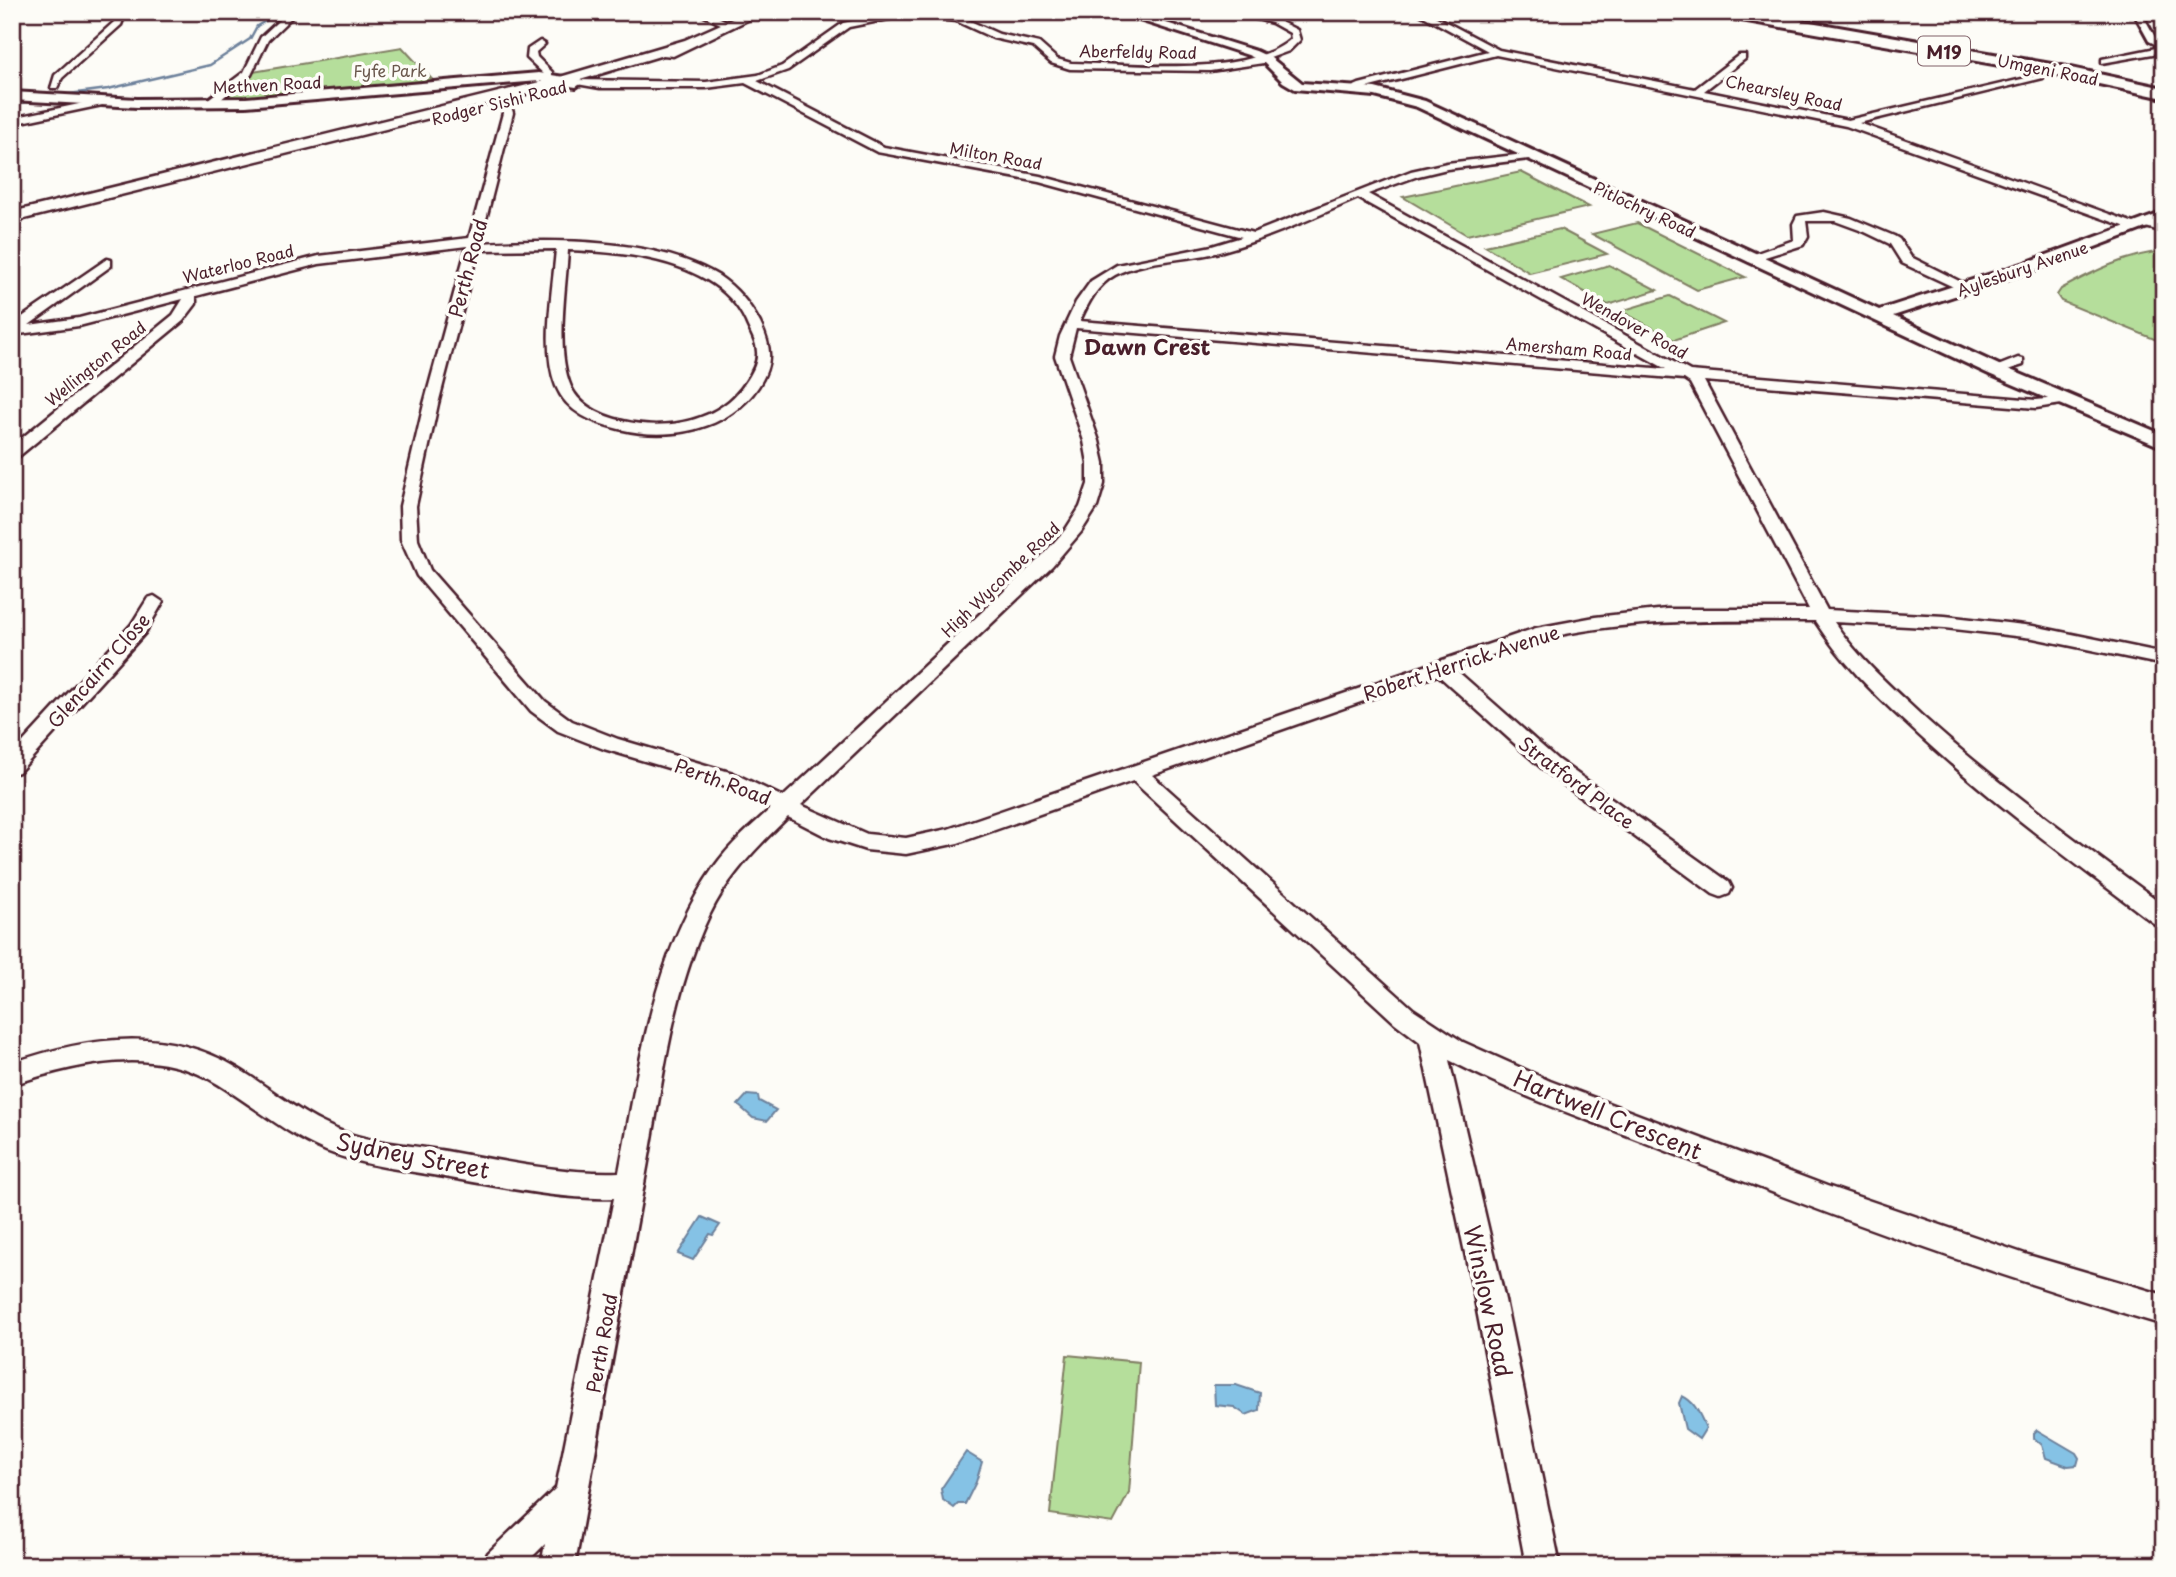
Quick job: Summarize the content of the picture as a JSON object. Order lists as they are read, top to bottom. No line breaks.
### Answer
{"streets":{"highway":["M19","Umgeni Road"],"main road":["Rodger Sishi Road"],"street":["Aberfeldy Road","Methven Road","Chearsley Road","Milton Road","Pitlochry Road","Waterloo Road","Perth Road","Aylesbury Avenue","Wendover Road","Amersham Road","Wellington Road","High Wycombe Road","Robert Herrick Avenue","Glencairn Close","Stratford Place","Hartwell Crescent","Sydney Street","Winslow Road"]},"crossings":[["Aberfeldy Road","Rodger Sishi Road"],["Aberfeldy Road","Milton Road"],["Aberfeldy Road","Pitlochry Road"],["Methven Road","Rodger Sishi Road"],["Chearsley Road","Aylesbury Avenue"],["Rodger Sishi Road","Perth Road"],["Milton Road","High Wycombe Road"],["Pitlochry Road","Aylesbury Avenue"],["Pitlochry Road","Amersham Road"],["Pitlochry Road","High Wycombe Road"],["Waterloo Road","Perth Road"],["Waterloo Road","Wellington Road"],["Perth Road","High Wycombe Road"],["Perth Road","Robert Herrick Avenue"],["Perth Road","Sydney Street"],["Wendover Road","Amersham Road"],["Wendover Road","High Wycombe Road"],["Wendover Road","Robert Herrick Avenue"],["Amersham Road","High Wycombe Road"],["High Wycombe Road","Robert Herrick Avenue"],["Robert Herrick Avenue","Stratford Place"],["Robert Herrick Avenue","Hartwell Crescent"],["Hartwell Crescent","Winslow Road"]],"districts":["Dawn Crest"],"parks":["Fyfe Park"]}
